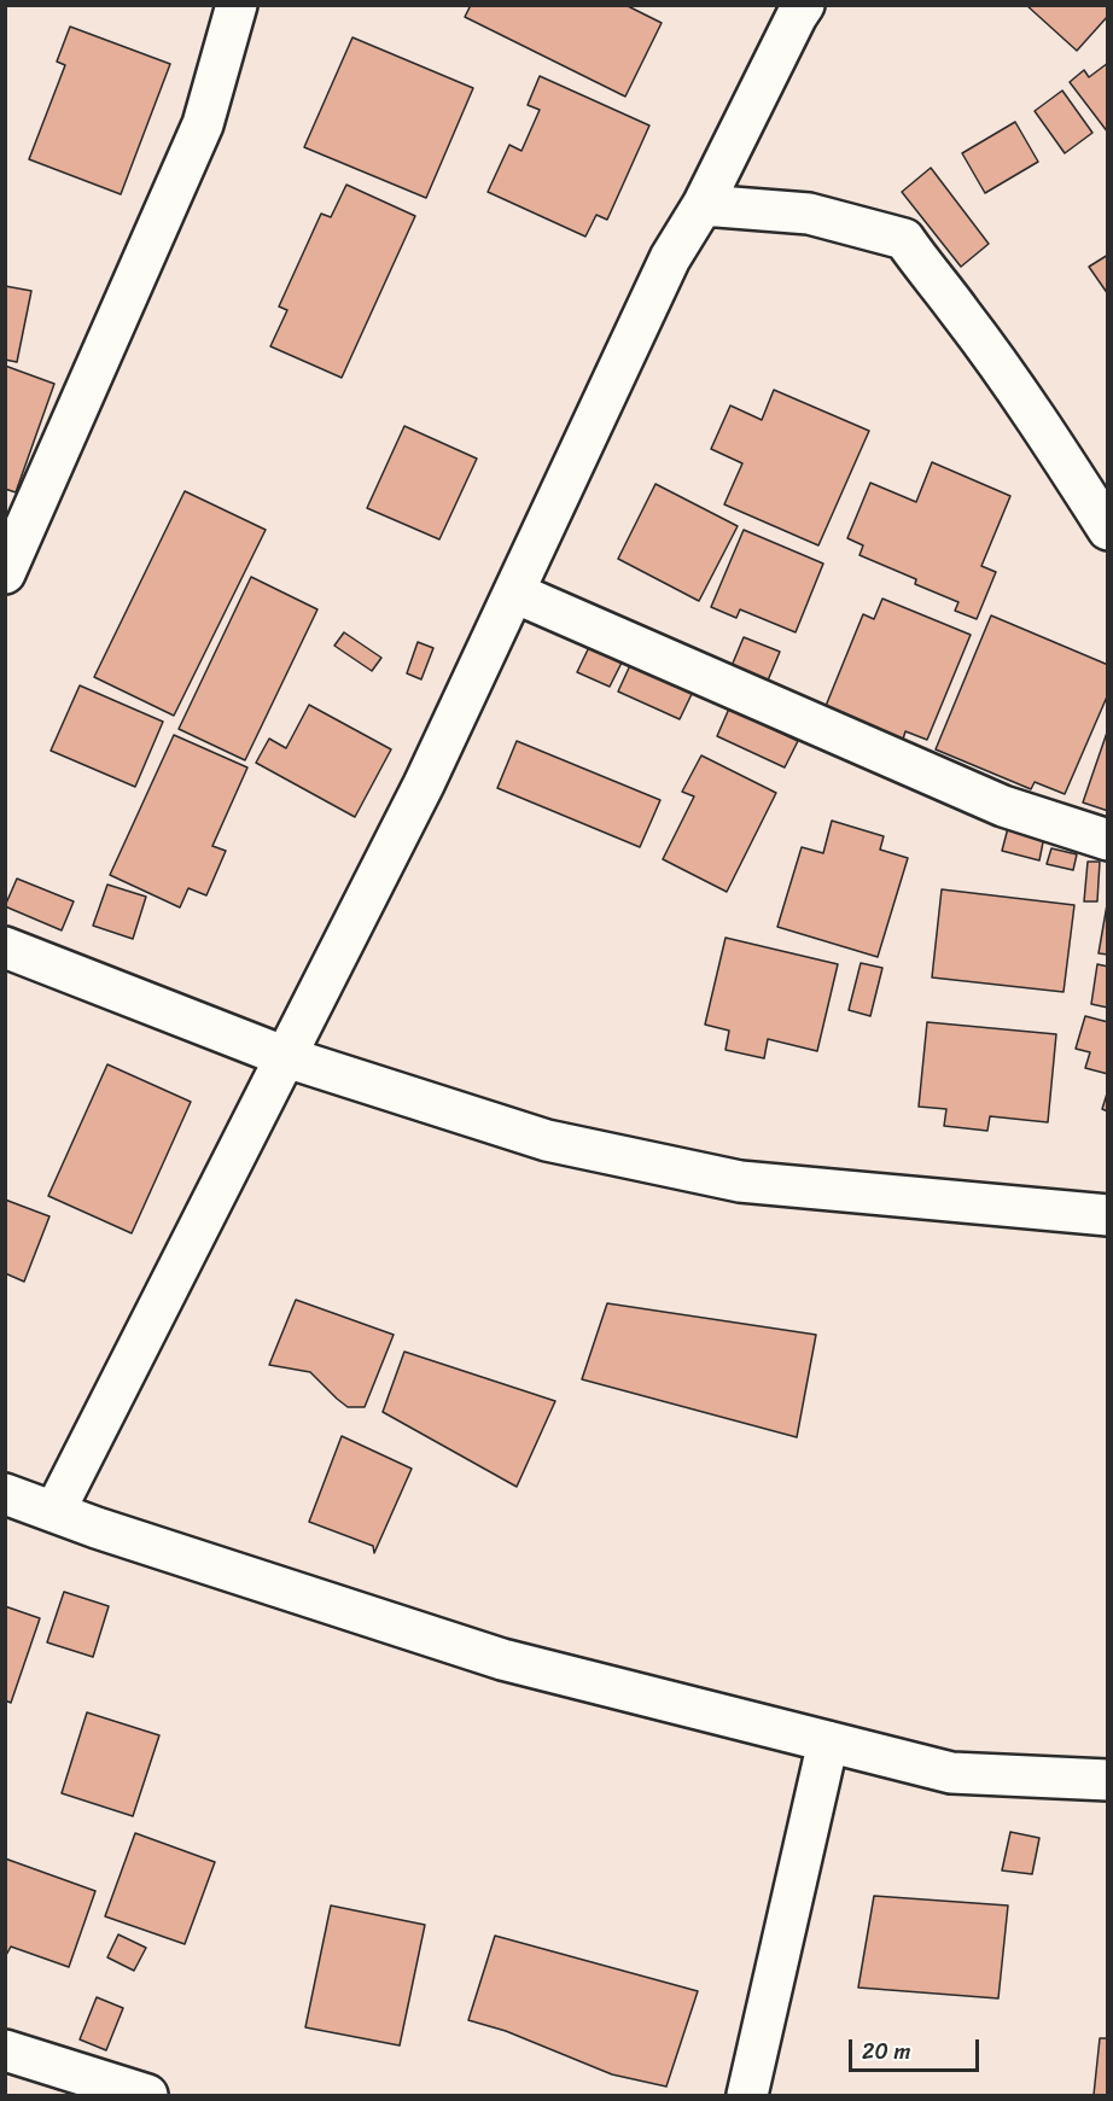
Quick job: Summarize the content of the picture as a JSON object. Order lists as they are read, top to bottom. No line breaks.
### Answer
{"scale_bar":"20 m"}
